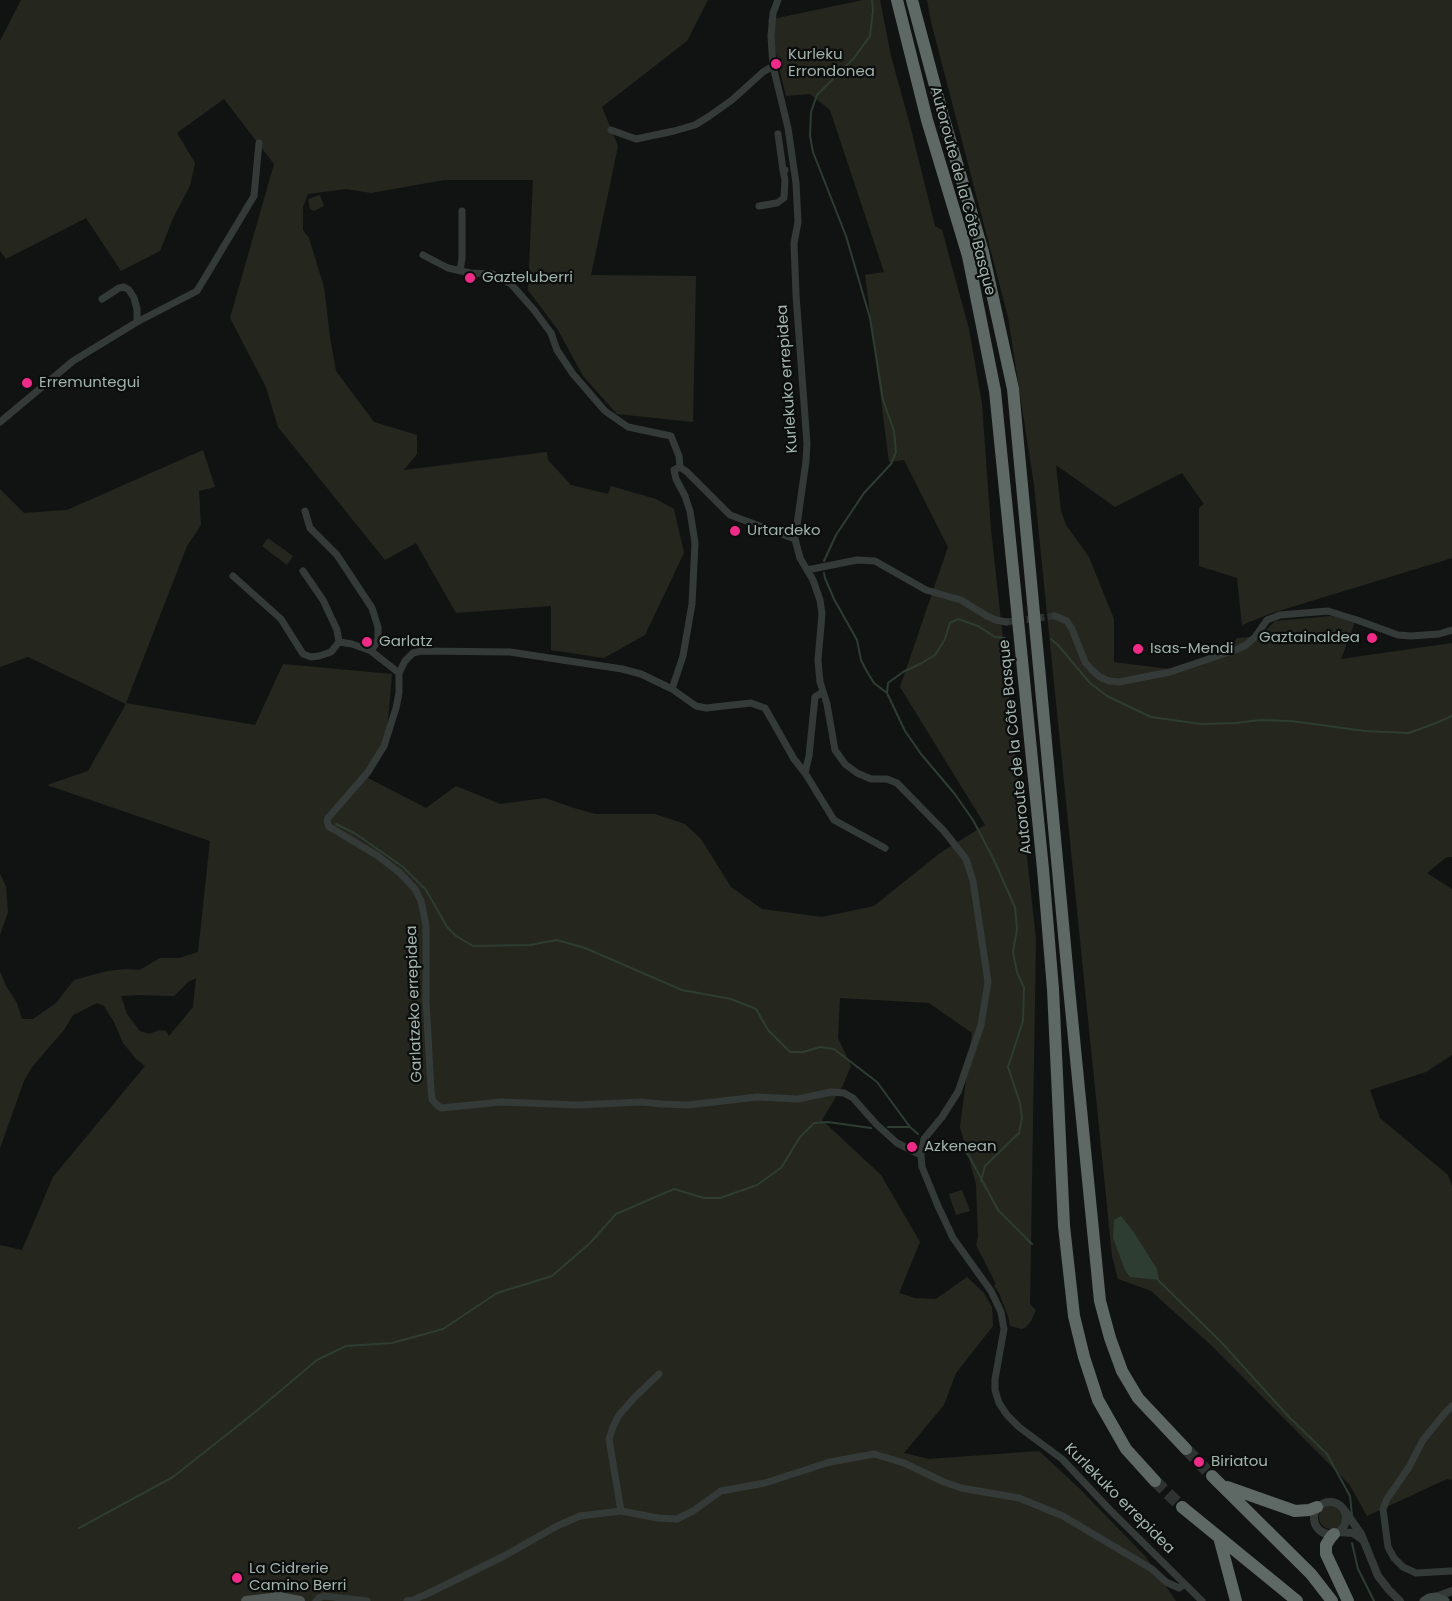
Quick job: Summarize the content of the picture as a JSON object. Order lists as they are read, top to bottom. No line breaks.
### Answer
{"streets":{"highway":["Autoroute de la Côte Basque"],"street":["Kurlekuko errepidea","Garlatzeko errepidea"]},"crossings":[["Kurlekuko errepidea","Garlatzeko errepidea"]],"places":["Kurleku Errondonea","Gazteluberri","Erremuntegui","Urtardeko","Gaztainaldea","Garlatz","Isas-Mendi","Azkenean","Biriatou","La Cidrerie Camino Berri"]}
